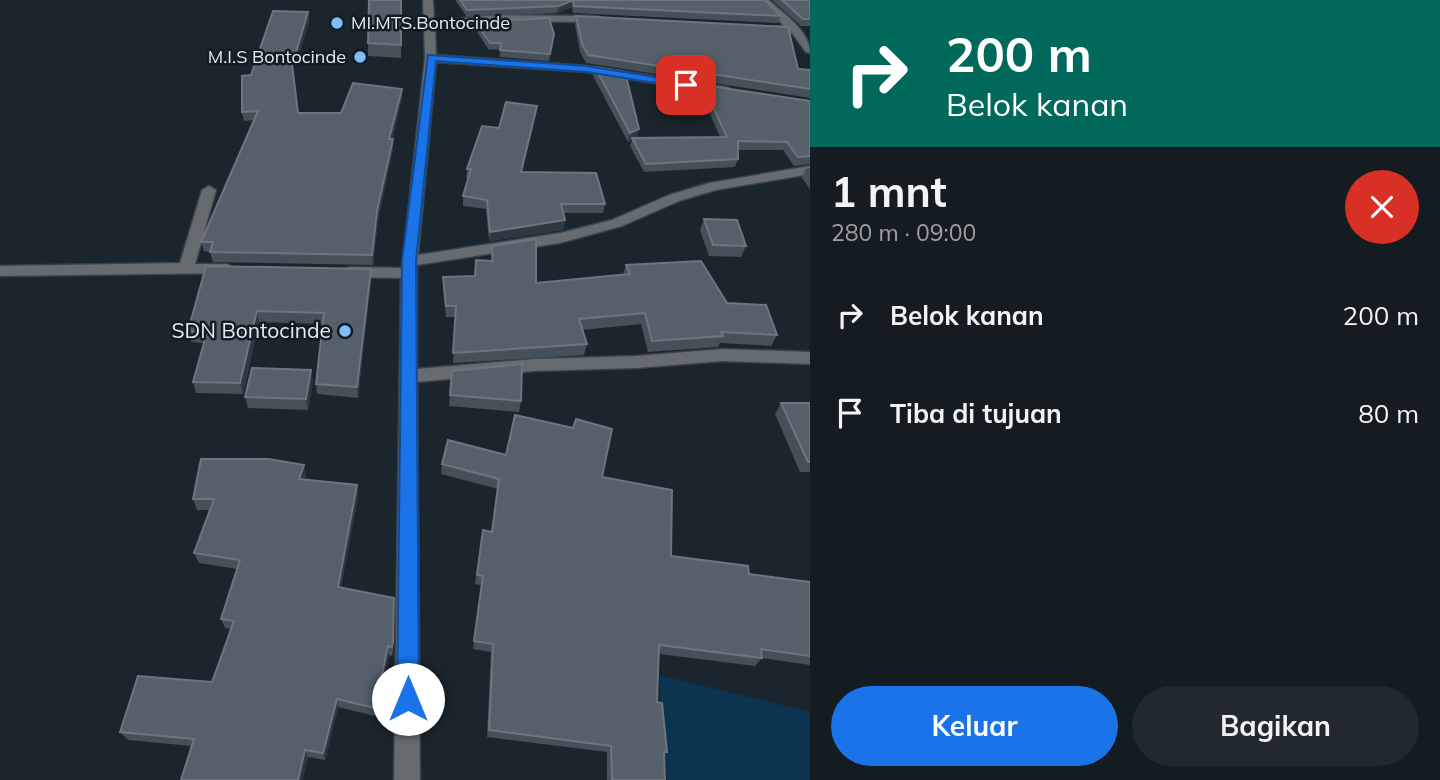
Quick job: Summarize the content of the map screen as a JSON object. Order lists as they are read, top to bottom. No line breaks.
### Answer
{"places":["MI.MTS.Bontocinde","M.I.S Bontocinde","SDN Bontocinde"],"page":{"turn":["200 m","Belok kanan"],"heading":["1 mnt","280 m · 09:00"],"list":[{"name":"Belok kanan","value":"200 m"},{"name":"Tiba di tujuan","value":"80 m"}],"buttons":["Keluar","Bagikan"]}}
